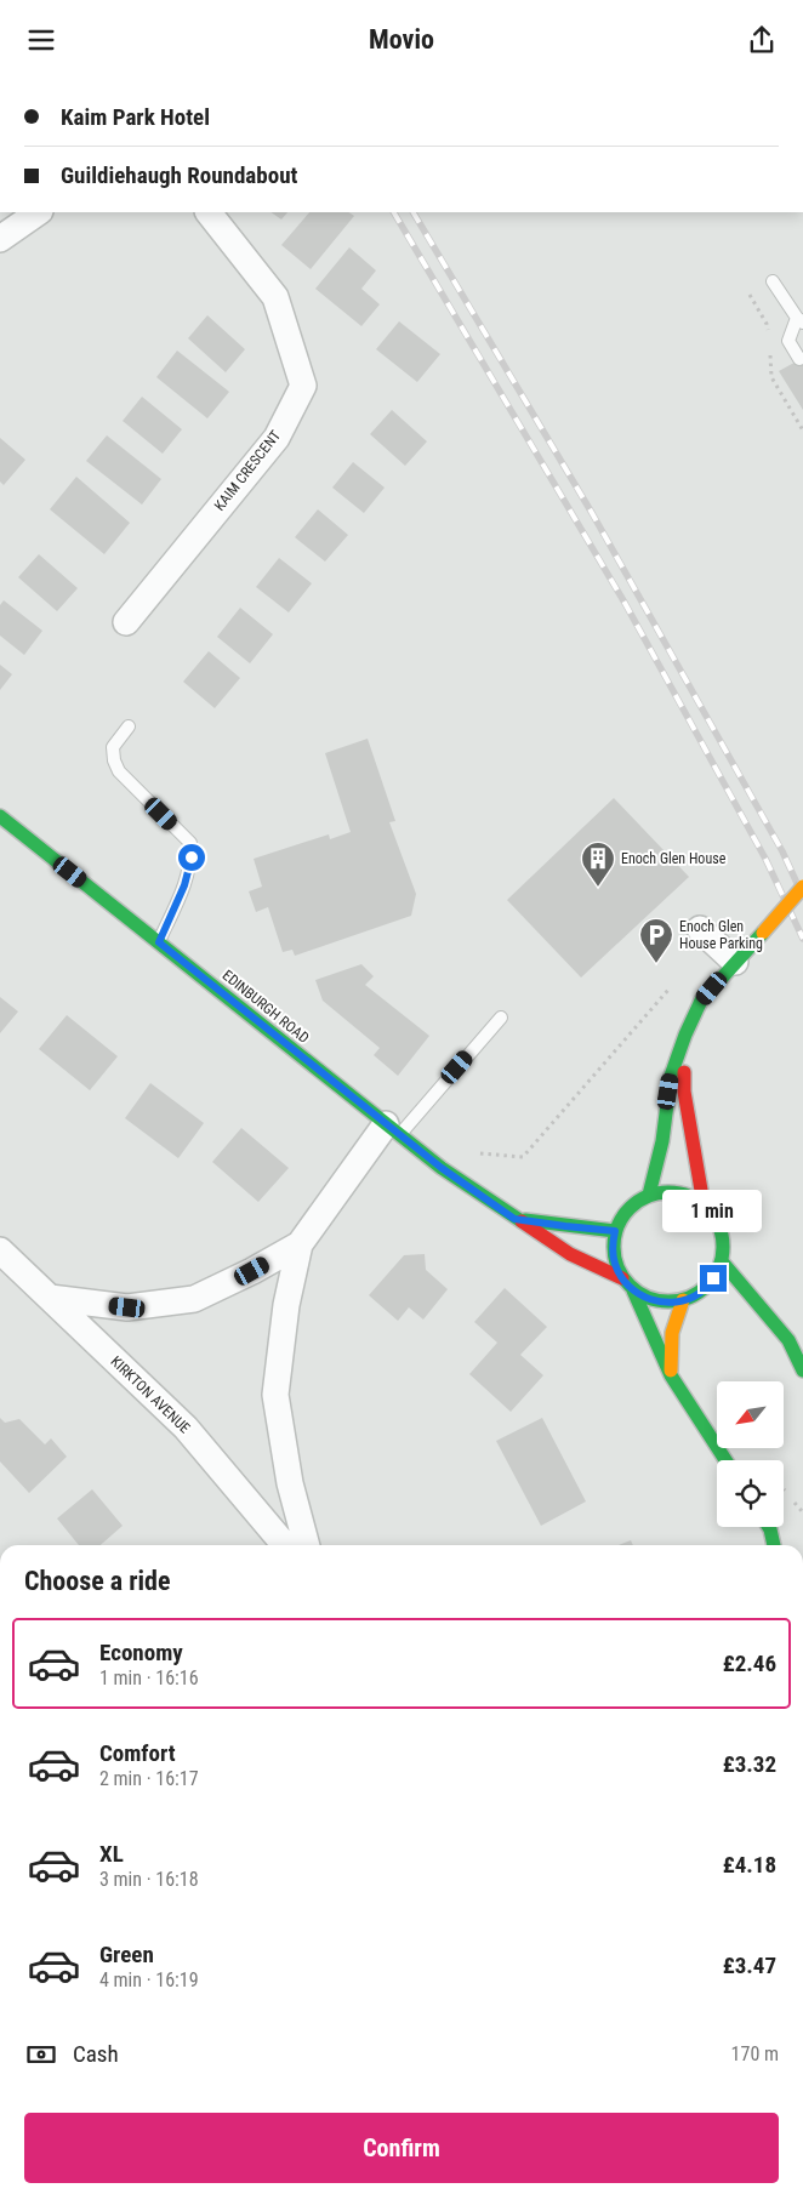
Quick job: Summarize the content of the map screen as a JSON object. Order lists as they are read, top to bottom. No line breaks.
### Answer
{"streets":{"main road":["EDINBURGH ROAD"],"street":["KAIM CRESCENT","KIRKTON AVENUE"]},"places":{"building":["Enoch Glen House"],"parking":["Enoch Glen House Parking"]},"north":"bottom left","page":{"header":"Movio","banner":["Kaim Park Hotel","Guildiehaugh Roundabout"],"bubble":"1 min","heading":"Choose a ride","list":[{"name":"Economy","note":"1 min · 16:16","value":"£2.46"},{"name":"Comfort","note":"2 min · 16:17","value":"£3.32"},{"name":"XL","note":"3 min · 16:18","value":"£4.18"},{"name":"Green","note":"4 min · 16:19","value":"£3.47"}],"pay":["Cash","170 m"],"buttons":"Confirm"}}
